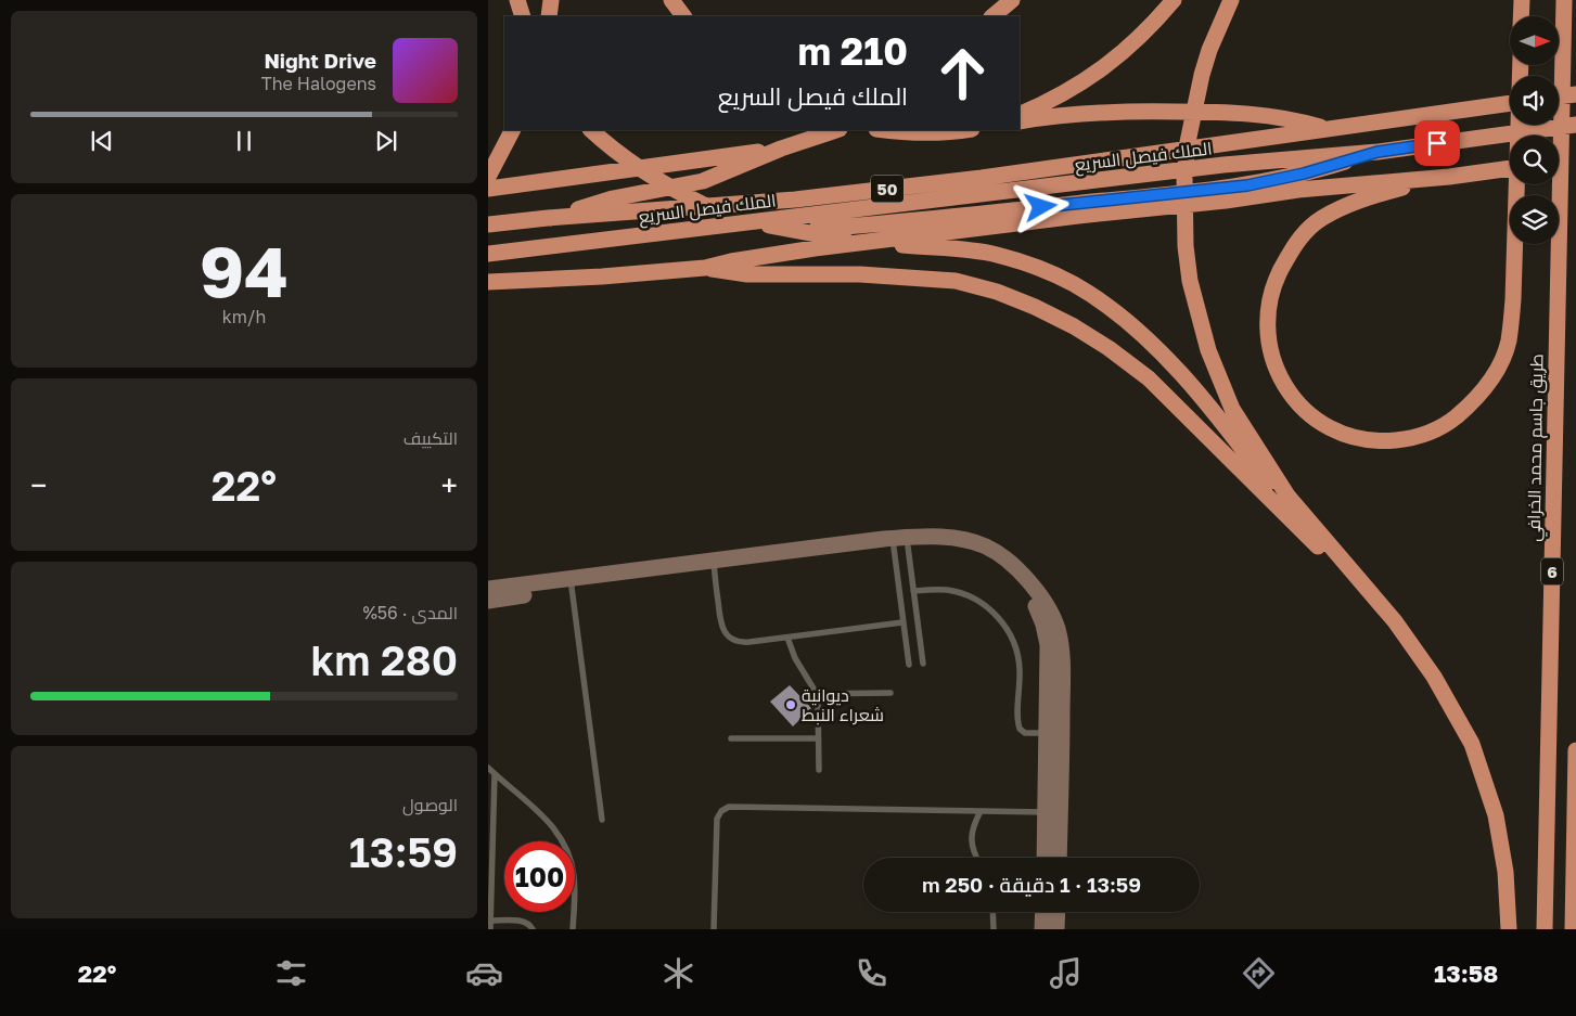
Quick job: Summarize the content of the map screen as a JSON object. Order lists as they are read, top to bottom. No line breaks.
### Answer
{"streets":{"highway":["الملك فيصل السريع","50","طريق جاسم محمد الخرافي","6"]},"places":["ديوانية شعراء النبط"],"north":"right","page":{"turn":["210 m","الملك فيصل السريع"],"song":["Night Drive","The Halogens"],"tile":[["94","km/h"],"التكييف",["المدى · 56%","280 km"],["الوصول","13:59"]],"heat":["−","22°","+"],"limit":"100","trip":"13:59 · 1 دقيقة · 250 m","tabs":["13:58","22°"]}}
